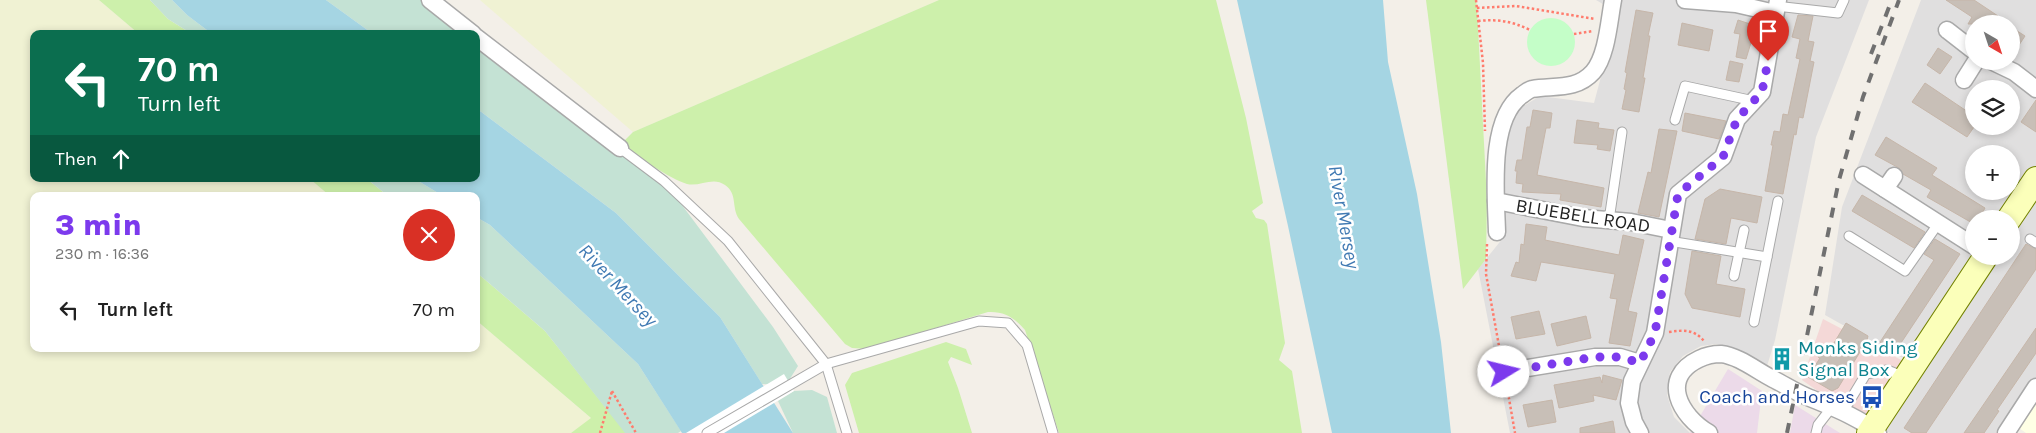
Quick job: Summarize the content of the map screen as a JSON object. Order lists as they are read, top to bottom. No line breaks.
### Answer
{"streets":{"street":["BLUEBELL ROAD"]},"water":["River Mersey"],"places":{"building":["Monks Siding Signal Box"],"bus stop":["Coach and Horses"]},"north":"bottom right","page":{"map_buttons":["+","−"],"turn":["70 m","Turn left"],"then":"Then","heading":["3 min","230 m · 16:36"],"list":[{"name":"Turn left","value":"70 m"}]}}
